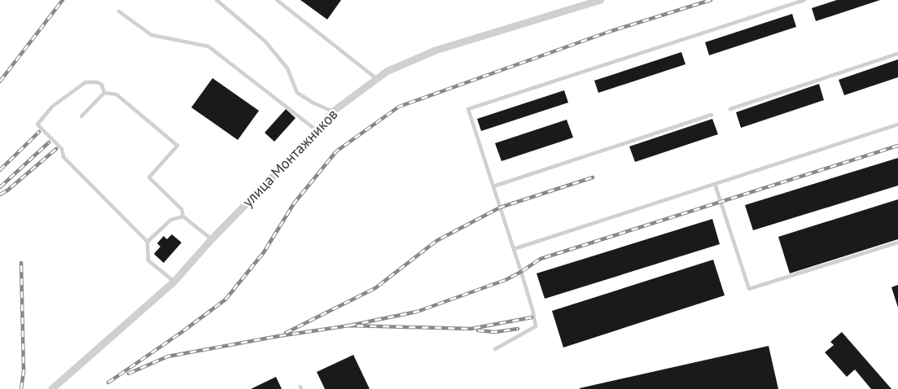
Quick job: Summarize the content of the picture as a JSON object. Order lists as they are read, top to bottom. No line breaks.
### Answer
{"streets":{"street":["улица Монтажников"]}}
